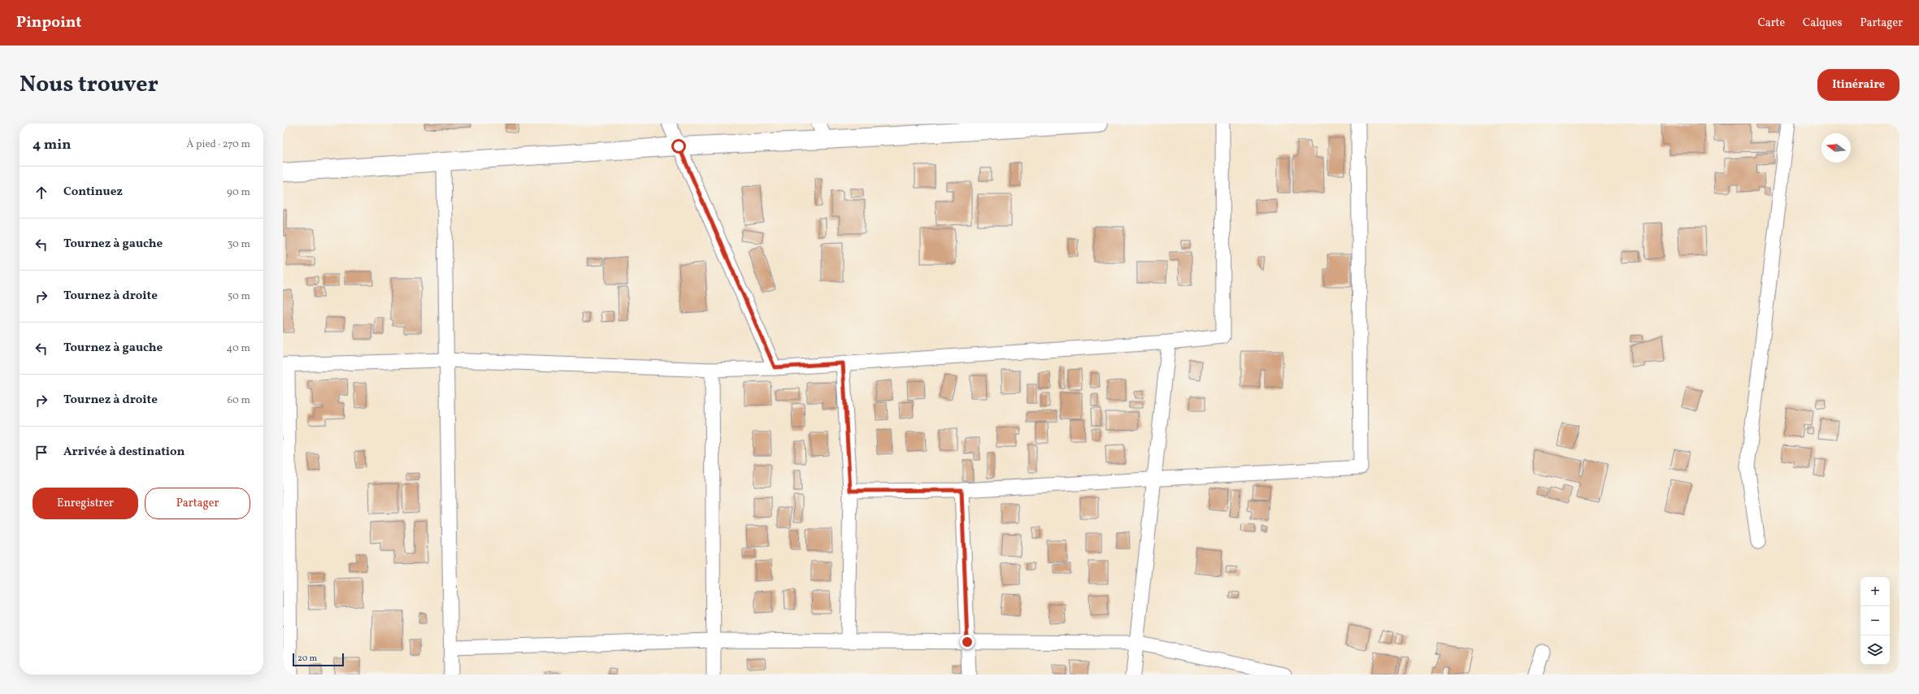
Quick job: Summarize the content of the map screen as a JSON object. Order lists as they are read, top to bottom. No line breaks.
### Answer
{"scale_bar":"20 m","north":"left","page":{"header":"Pinpoint","nav":["Carte","Calques","Partager"],"title":"Nous trouver","buttons":["Itinéraire",["Enregistrer","Partager"]],"heading":["4 min","À pied · 270 m"],"list":[["Continuez","90 m"],["Tournez à gauche","30 m"],["Tournez à droite","50 m"],["Tournez à gauche","40 m"],["Tournez à droite","60 m"],"Arrivée à destination"],"map_buttons":["+","−"],"scale":"20 m"}}
